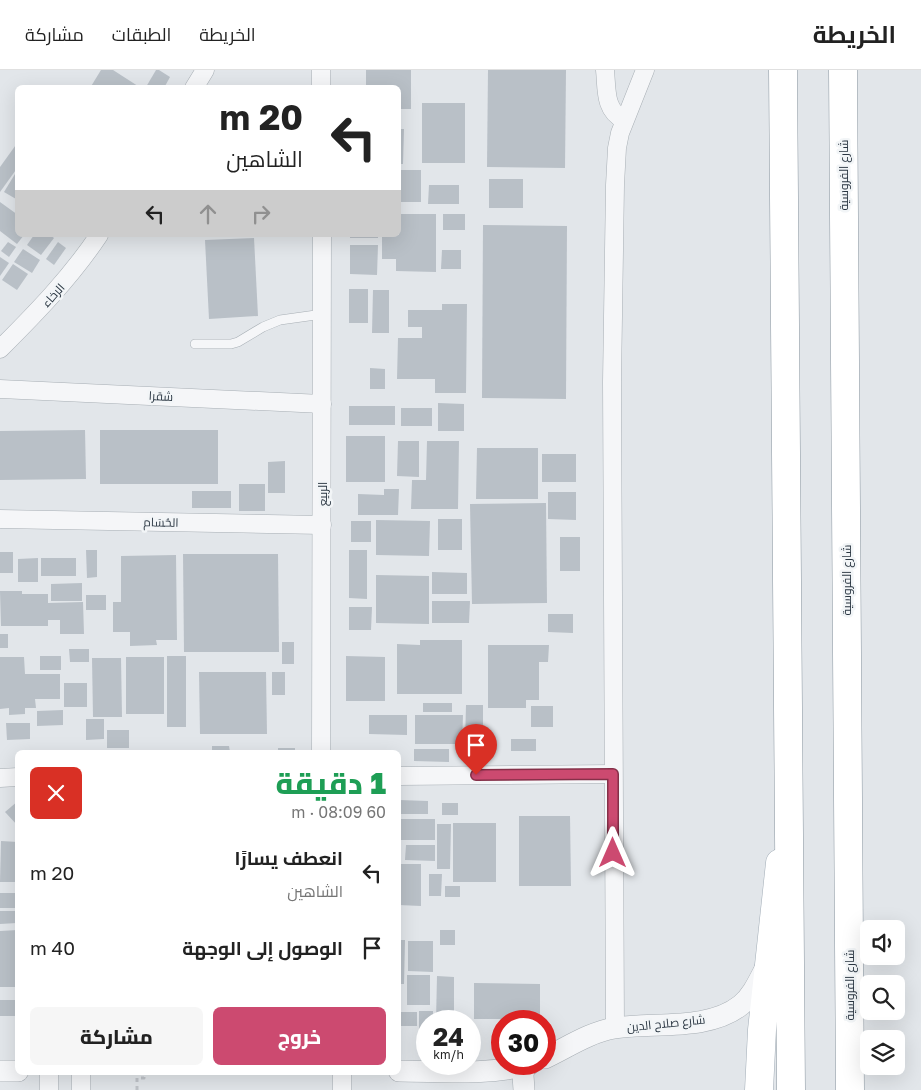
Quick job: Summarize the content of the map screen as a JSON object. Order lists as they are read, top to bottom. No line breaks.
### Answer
{"streets":{"main road":["شارع الفروسية"],"street":["الرخاء","شقرا","الربيع","الحُسَام","شارع صلاح الدين"]},"crossings":[["شقرا","الربيع"],["الربيع","الحُسَام"]],"page":{"header":"الخريطة","nav":["الخريطة","الطبقات","مشاركة"],"turn":["20 m","الشاهين"],"heading":["1 دقيقة","60 m · 08:09"],"list":[{"name":"انعطف يسارًا","note":"الشاهين","value":"20 m"},{"name":"الوصول إلى الوجهة","value":"40 m"}],"buttons":["خروج","مشاركة"],"speed":"24 km/h","limit":"30"}}
